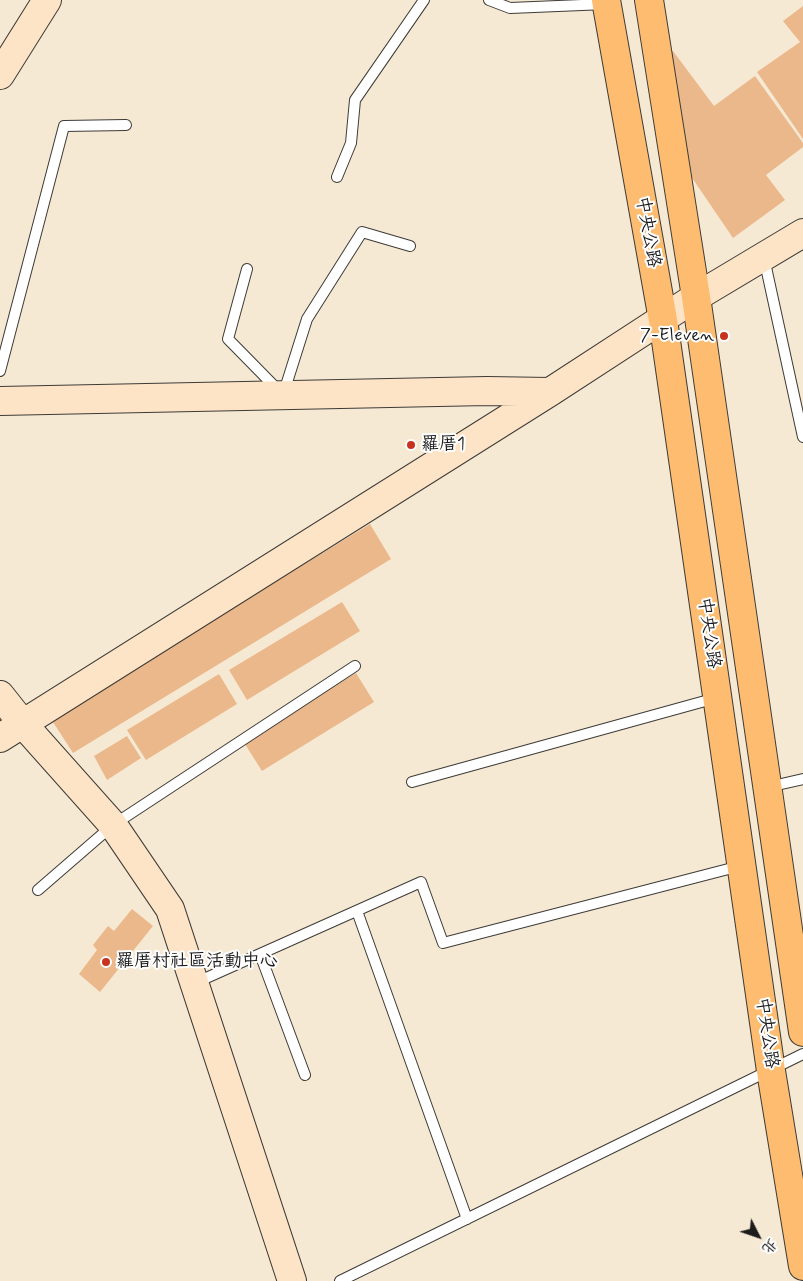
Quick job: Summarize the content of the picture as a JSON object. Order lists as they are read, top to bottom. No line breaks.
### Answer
{"streets":{"main road":["中央公路"]},"places":["7-Eleven","羅厝1","羅厝村社區活動中心"],"north":"bottom right"}
